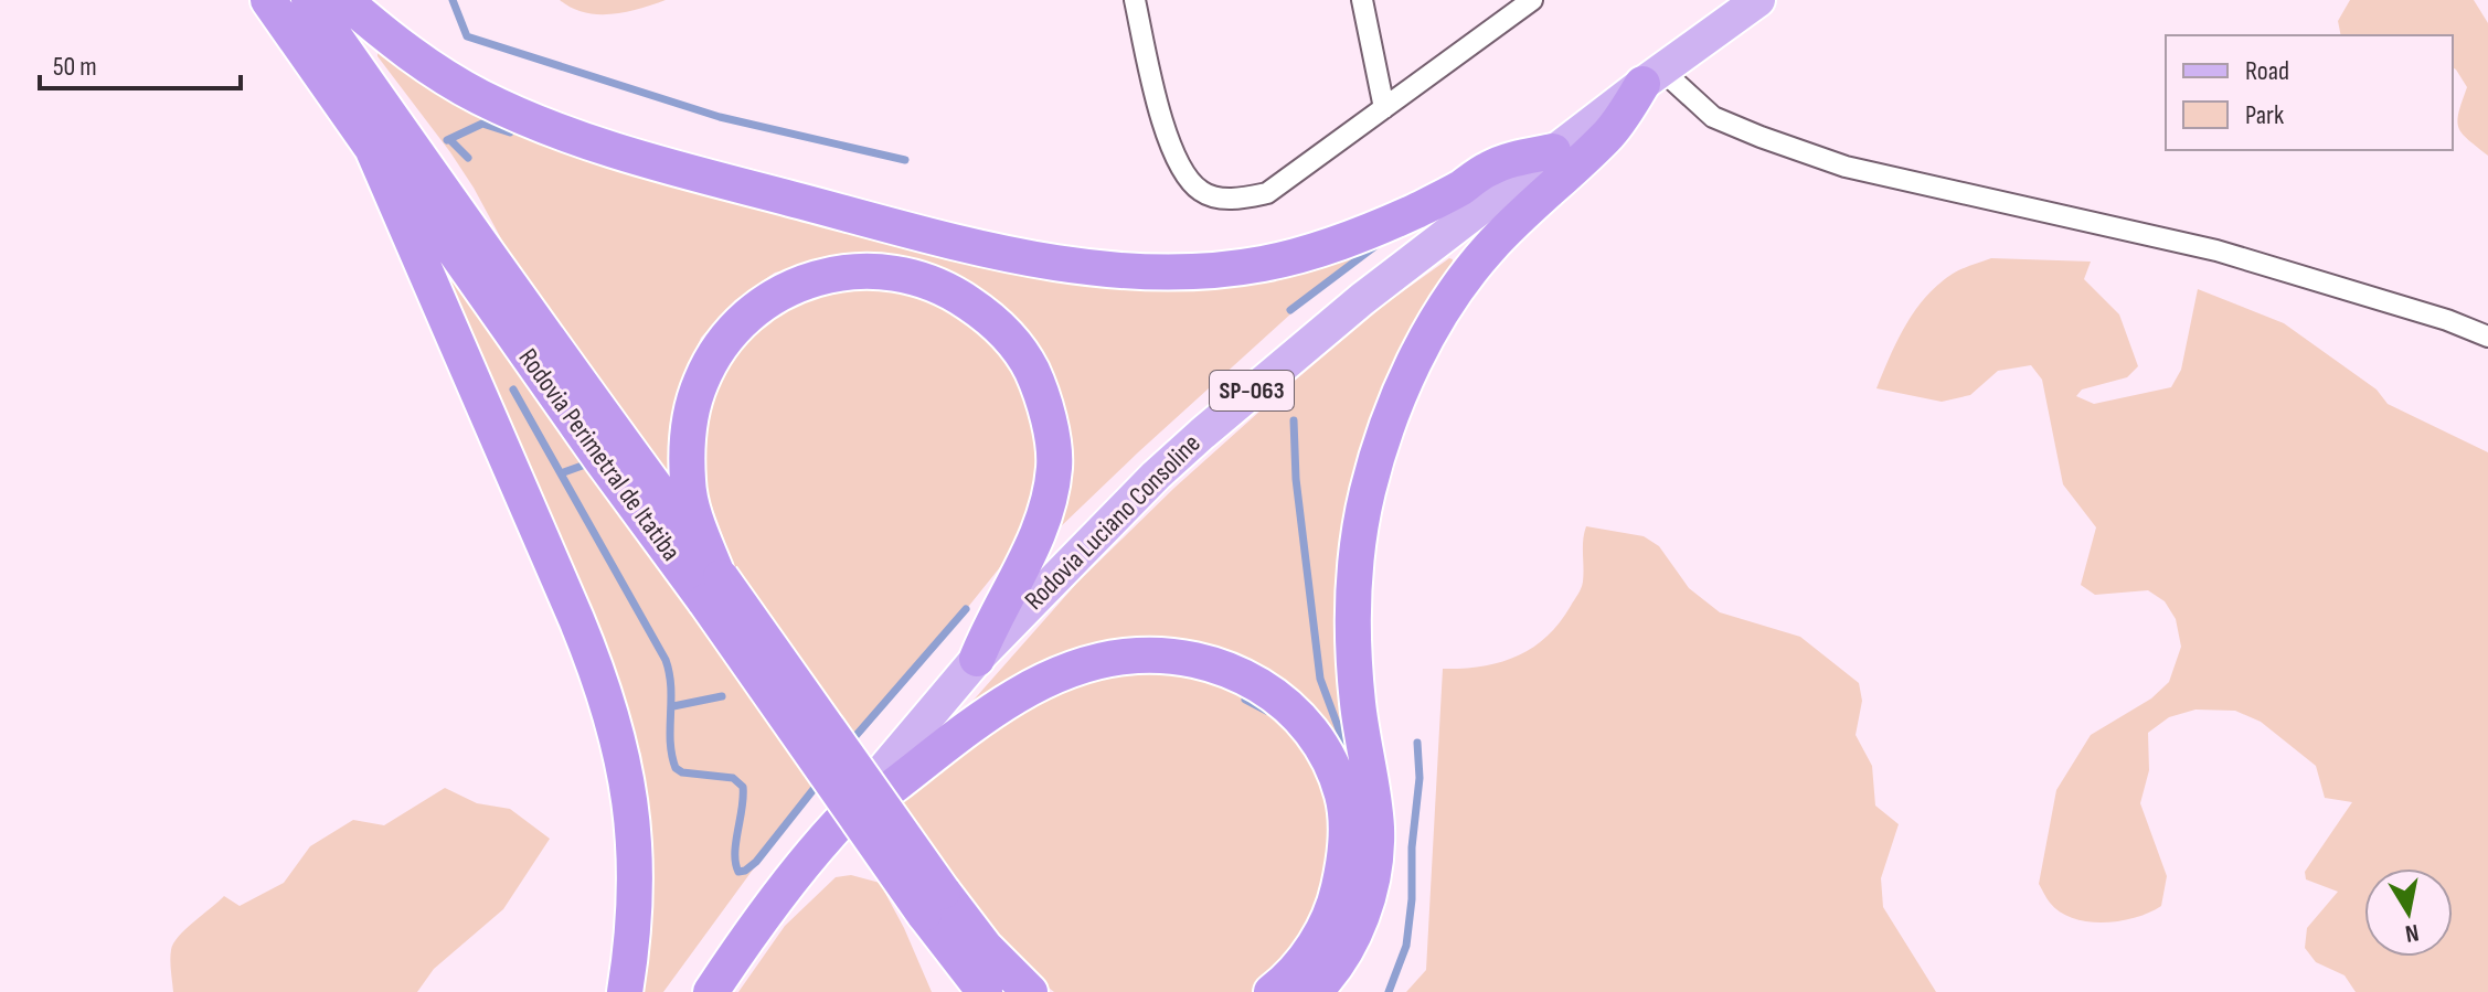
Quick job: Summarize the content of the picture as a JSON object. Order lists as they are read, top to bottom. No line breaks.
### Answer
{"streets":{"highway":["SP-063","Rodovia Perimetral de Itatiba","Rodovia Luciano Consoline"]},"legend":["Road","Park"],"scale_bar":"50 m","north":"bottom"}
